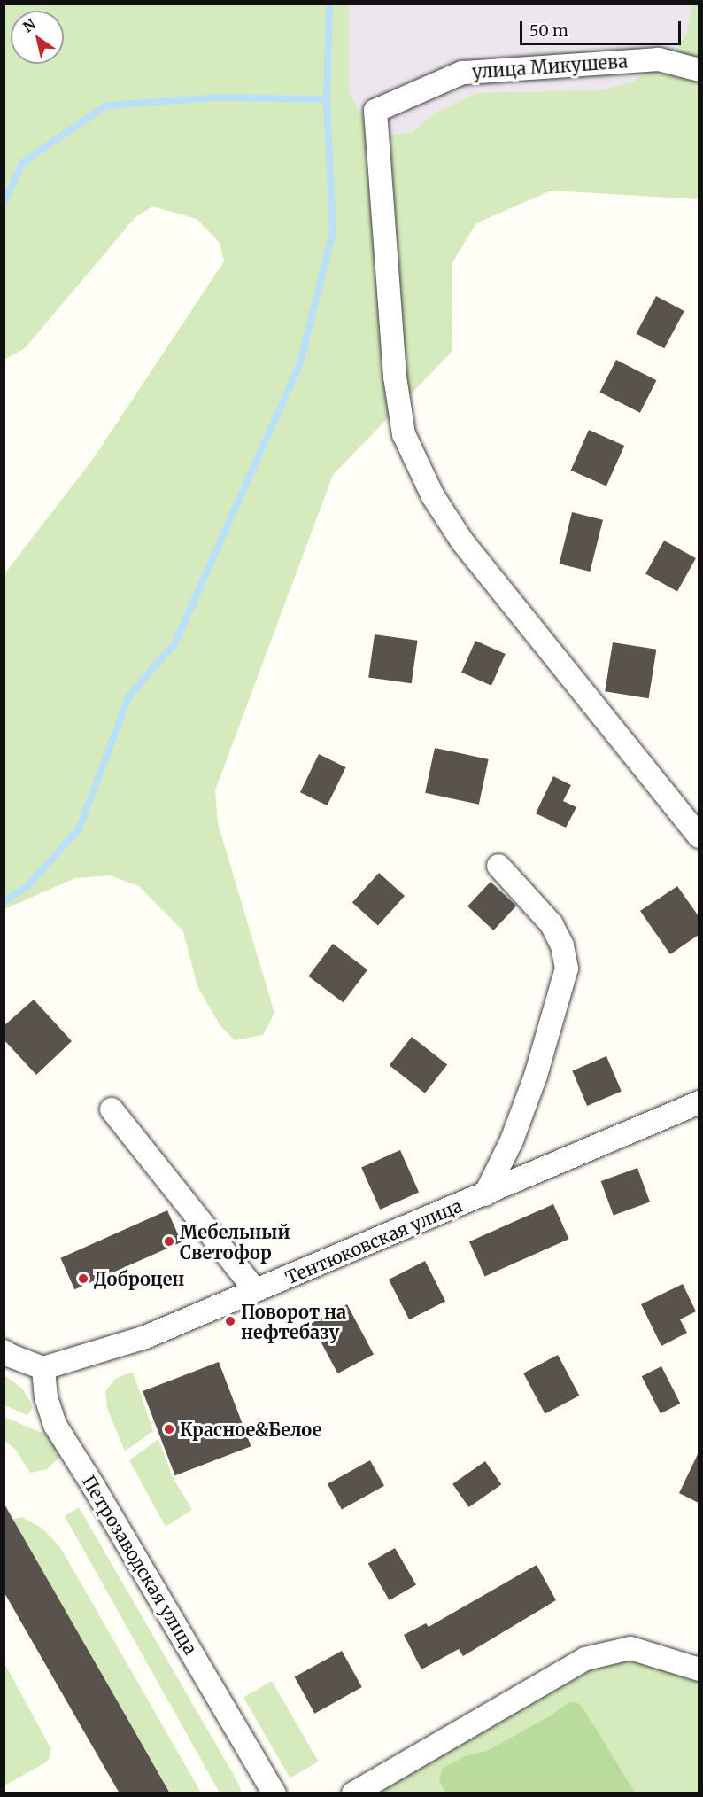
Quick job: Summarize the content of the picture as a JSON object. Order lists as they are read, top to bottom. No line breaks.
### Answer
{"streets":{"street":["улица Микушева","Тентюковская улица","Петрозаводская улица"]},"crossings":[["Тентюковская улица","Петрозаводская улица"]],"places":["Мебельный Светофор","Доброцен","Поворот на нефтебазу","Красное&Белое"],"scale_bar":"50 m","north":"top left"}
